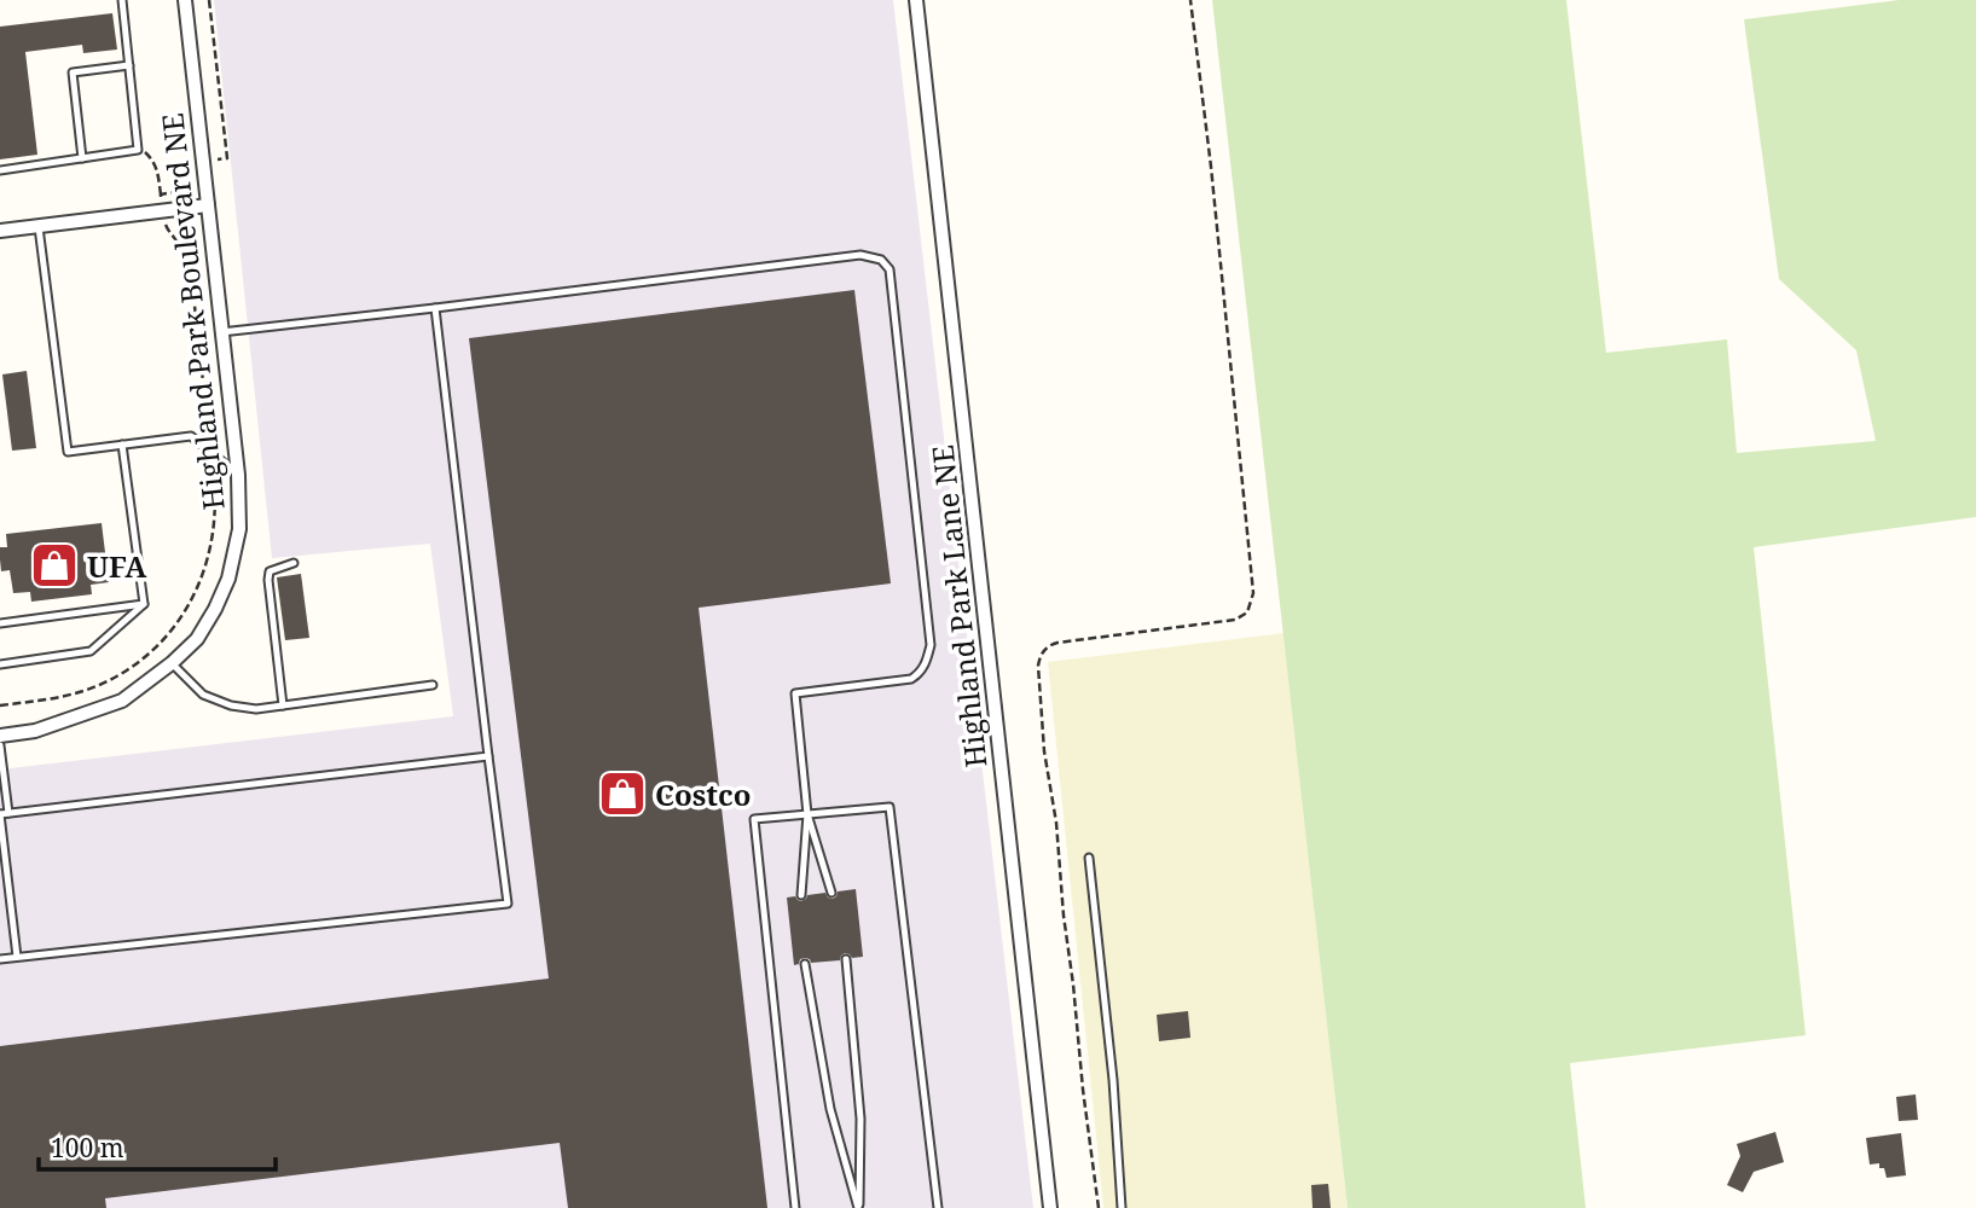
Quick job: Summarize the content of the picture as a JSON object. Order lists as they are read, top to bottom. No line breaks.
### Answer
{"streets":{"street":["Highland Park Boulevard NE","Highland Park Lane NE"]},"places":{"shop":["UFA","Costco"]},"scale_bar":"100 m"}
